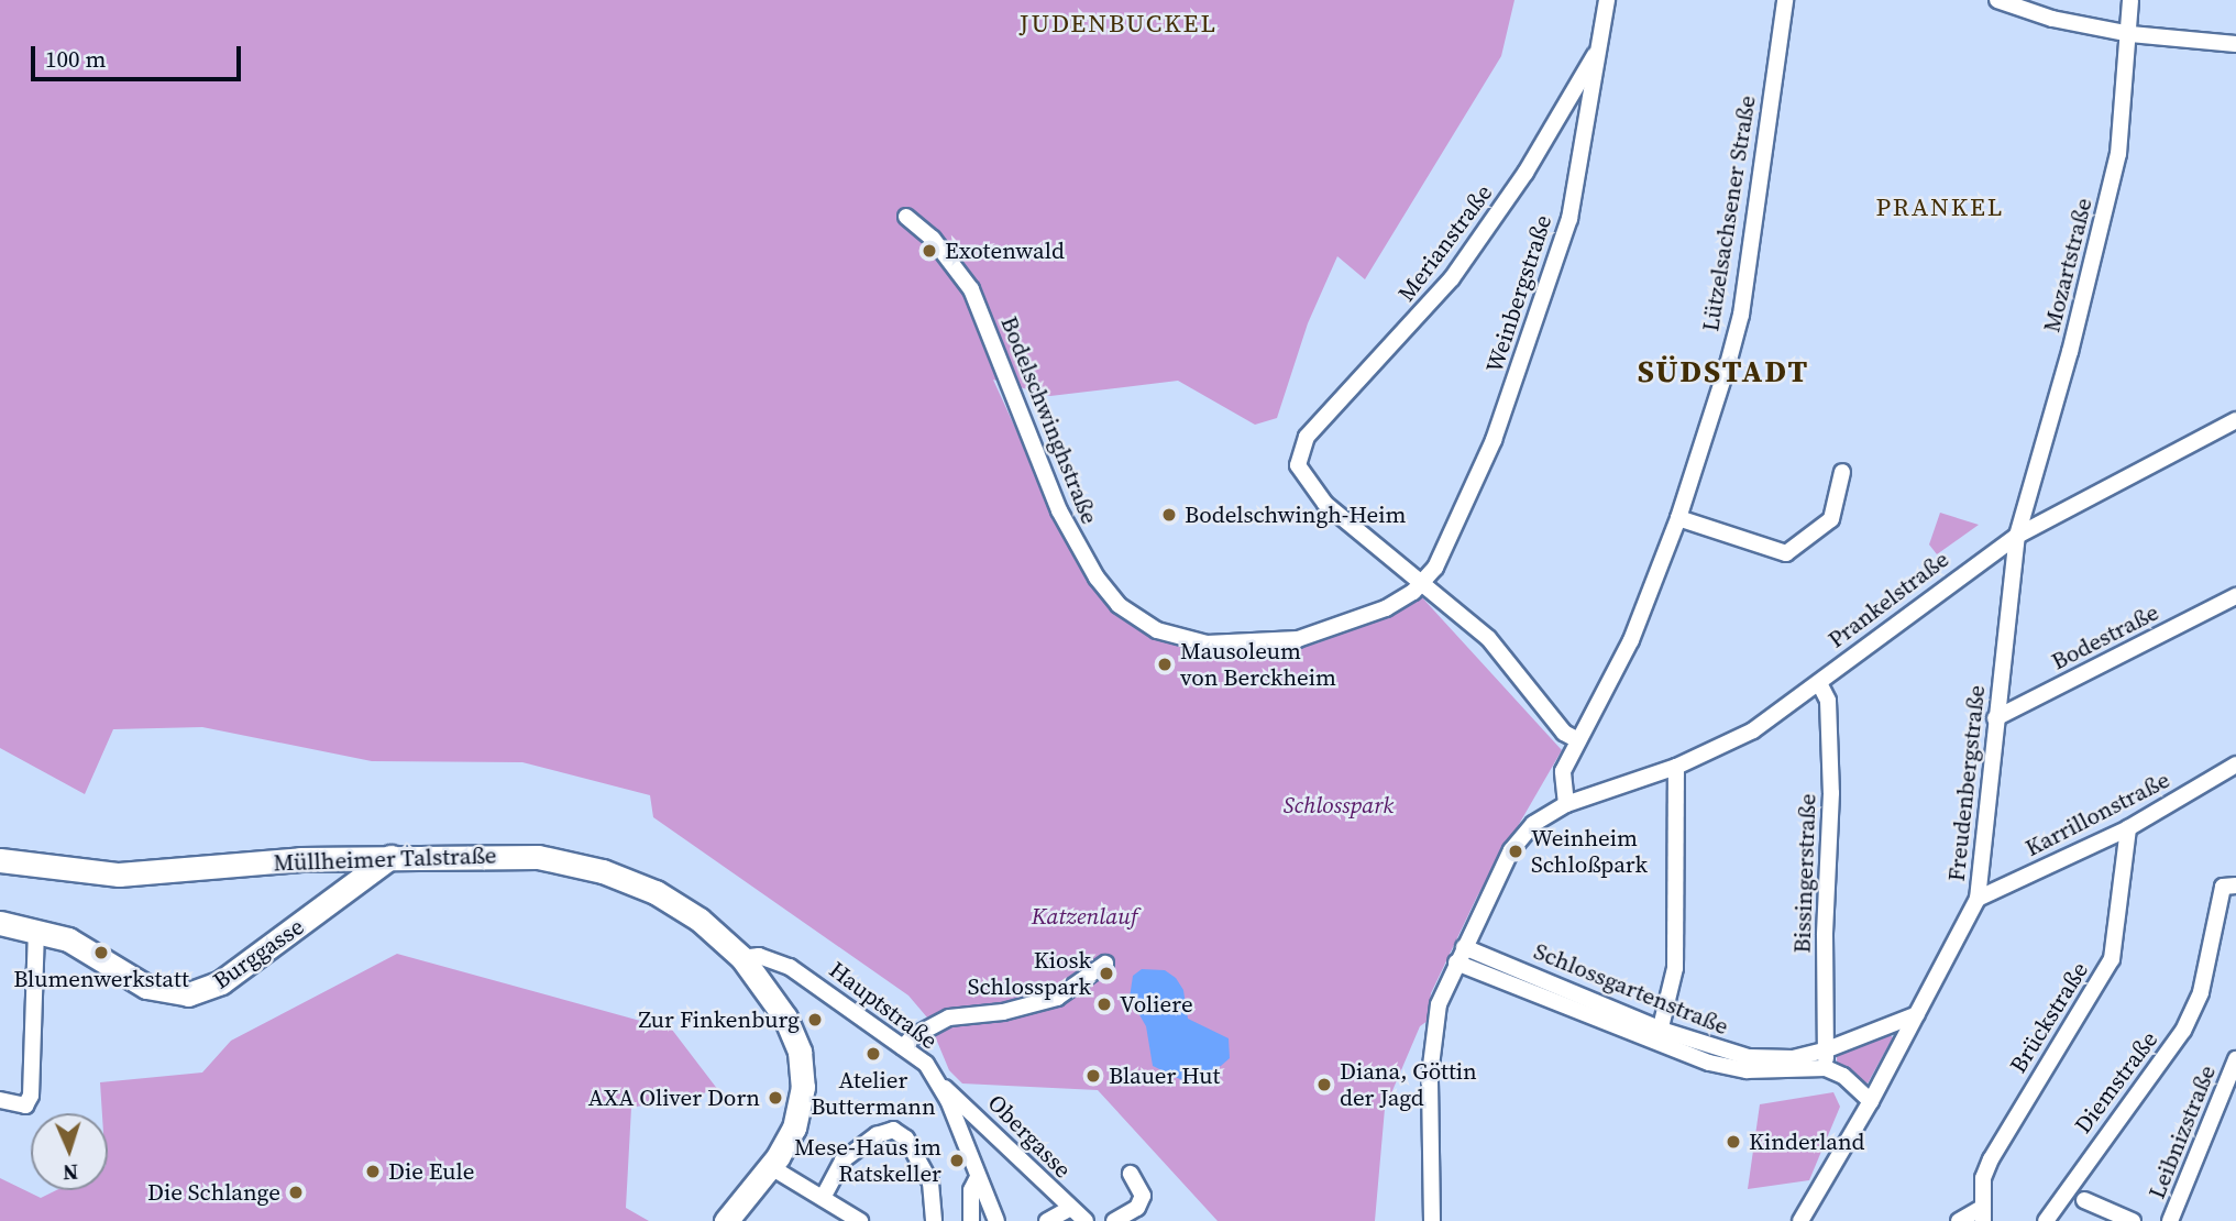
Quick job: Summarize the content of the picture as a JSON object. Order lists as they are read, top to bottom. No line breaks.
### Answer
{"streets":{"main road":["Müllheimer Talstraße","Burggasse"],"street":["Lützelsachsener Straße","Merianstraße","Mozartstraße","Weinbergstraße","Bodelschwinghstraße","Prankelstraße","Bodestraße","Freudenbergstraße","Karrillonstraße","Bissingerstraße","Schlossgartenstraße","Hauptstraße","Brückstraße","Diemstraße","Leibnizstraße","Obergasse"]},"crossings":[["Lützelsachsener Straße","Prankelstraße"],["Merianstraße","Weinbergstraße"],["Merianstraße","Bodelschwinghstraße"],["Mozartstraße","Prankelstraße"],["Mozartstraße","Freudenbergstraße"],["Weinbergstraße","Bodelschwinghstraße"],["Prankelstraße","Freudenbergstraße"],["Prankelstraße","Bissingerstraße"],["Bodestraße","Freudenbergstraße"],["Freudenbergstraße","Karrillonstraße"],["Freudenbergstraße","Schlossgartenstraße"],["Karrillonstraße","Brückstraße"],["Müllheimer Talstraße","Burggasse"],["Müllheimer Talstraße","Hauptstraße"],["Bissingerstraße","Schlossgartenstraße"],["Hauptstraße","Obergasse"]],"districts":["JUDENBUCKEL","PRANKEL","SÜDSTADT"],"parks":["Schlosspark","Katzenlauf"],"places":["Exotenwald","Bodelschwingh-Heim","Mausoleum von Berckheim","Weinheim Schloßpark","Blumenwerkstatt","Kiosk Schlosspark","Voliere","Zur Finkenburg","Atelier Buttermann","Blauer Hut","Diana, Göttin der Jagd","AXA Oliver Dorn","Kinderland","Mese-Haus im Ratskeller","Die Eule","Die Schlange"],"scale_bar":"100 m","north":"bottom"}
